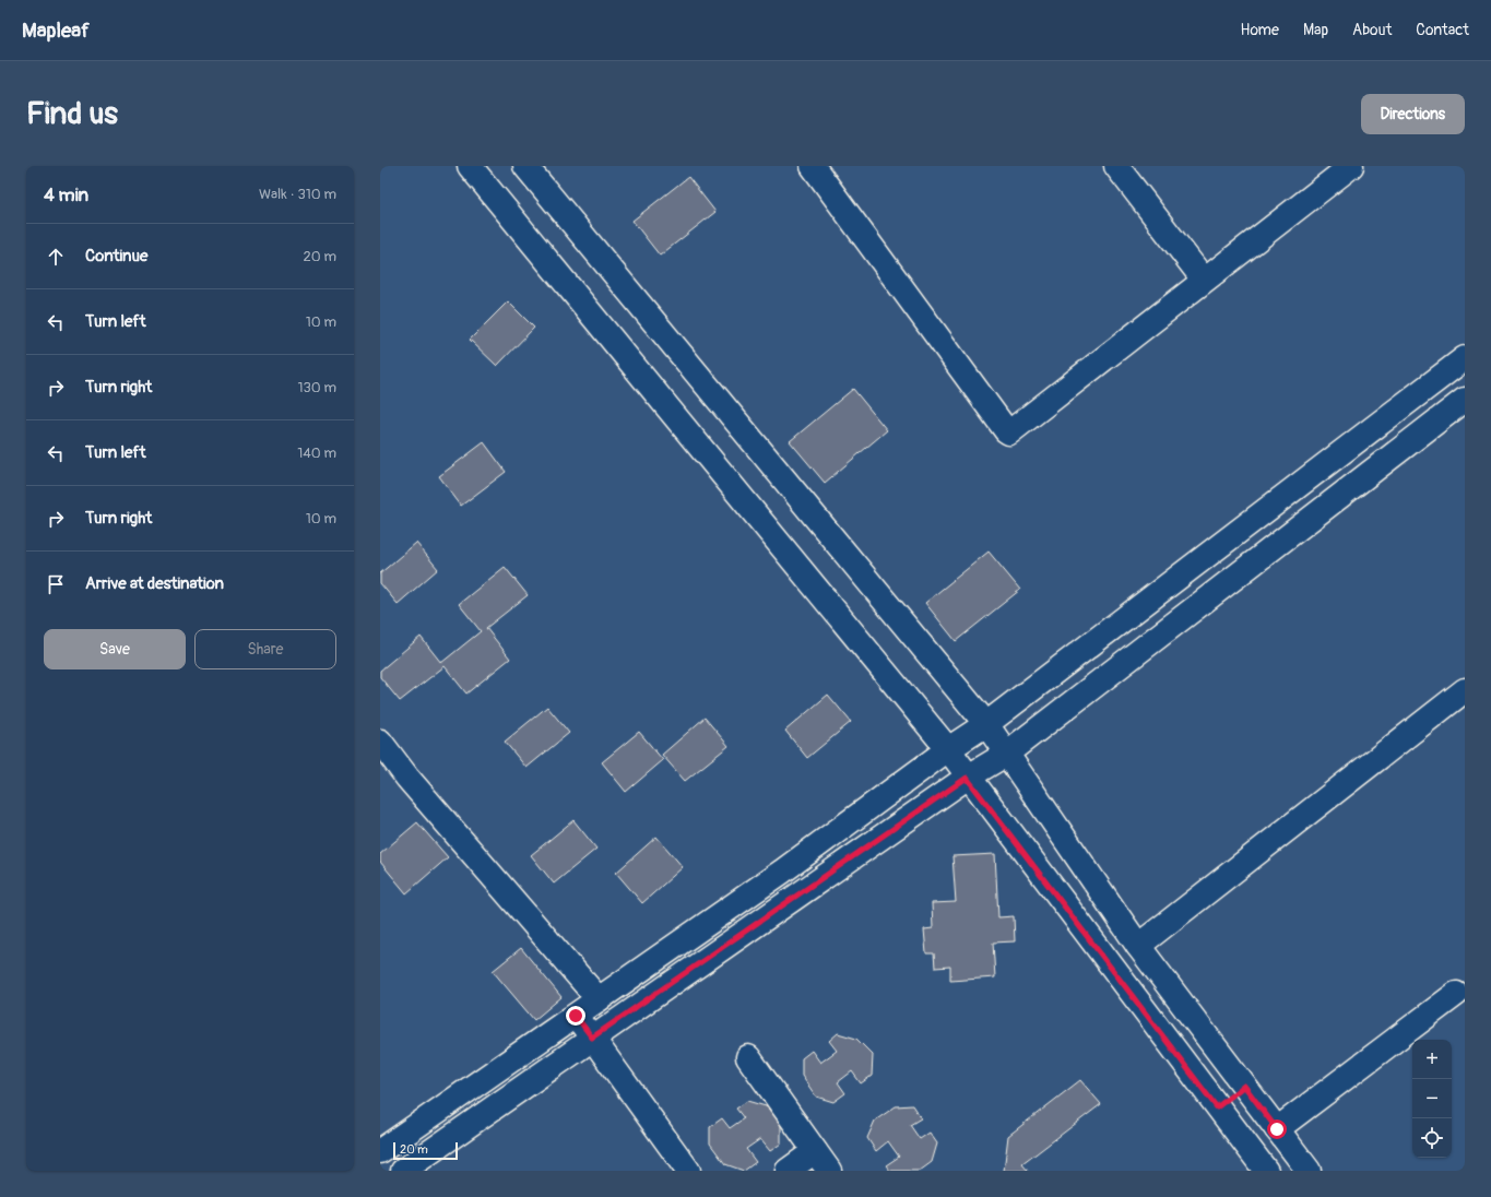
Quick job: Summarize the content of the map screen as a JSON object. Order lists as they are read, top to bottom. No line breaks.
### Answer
{"scale_bar":"20 m","page":{"header":"Mapleaf","nav":["Home","Map","About","Contact"],"buttons":["Directions",["Save","Share"]],"title":"Find us","heading":["4 min","Walk · 310 m"],"list":[["Continue","20 m"],["Turn left","10 m"],["Turn right","130 m"],["Turn left","140 m"],["Turn right","10 m"],"Arrive at destination"],"map_buttons":["+","−"],"scale":"20 m"}}
